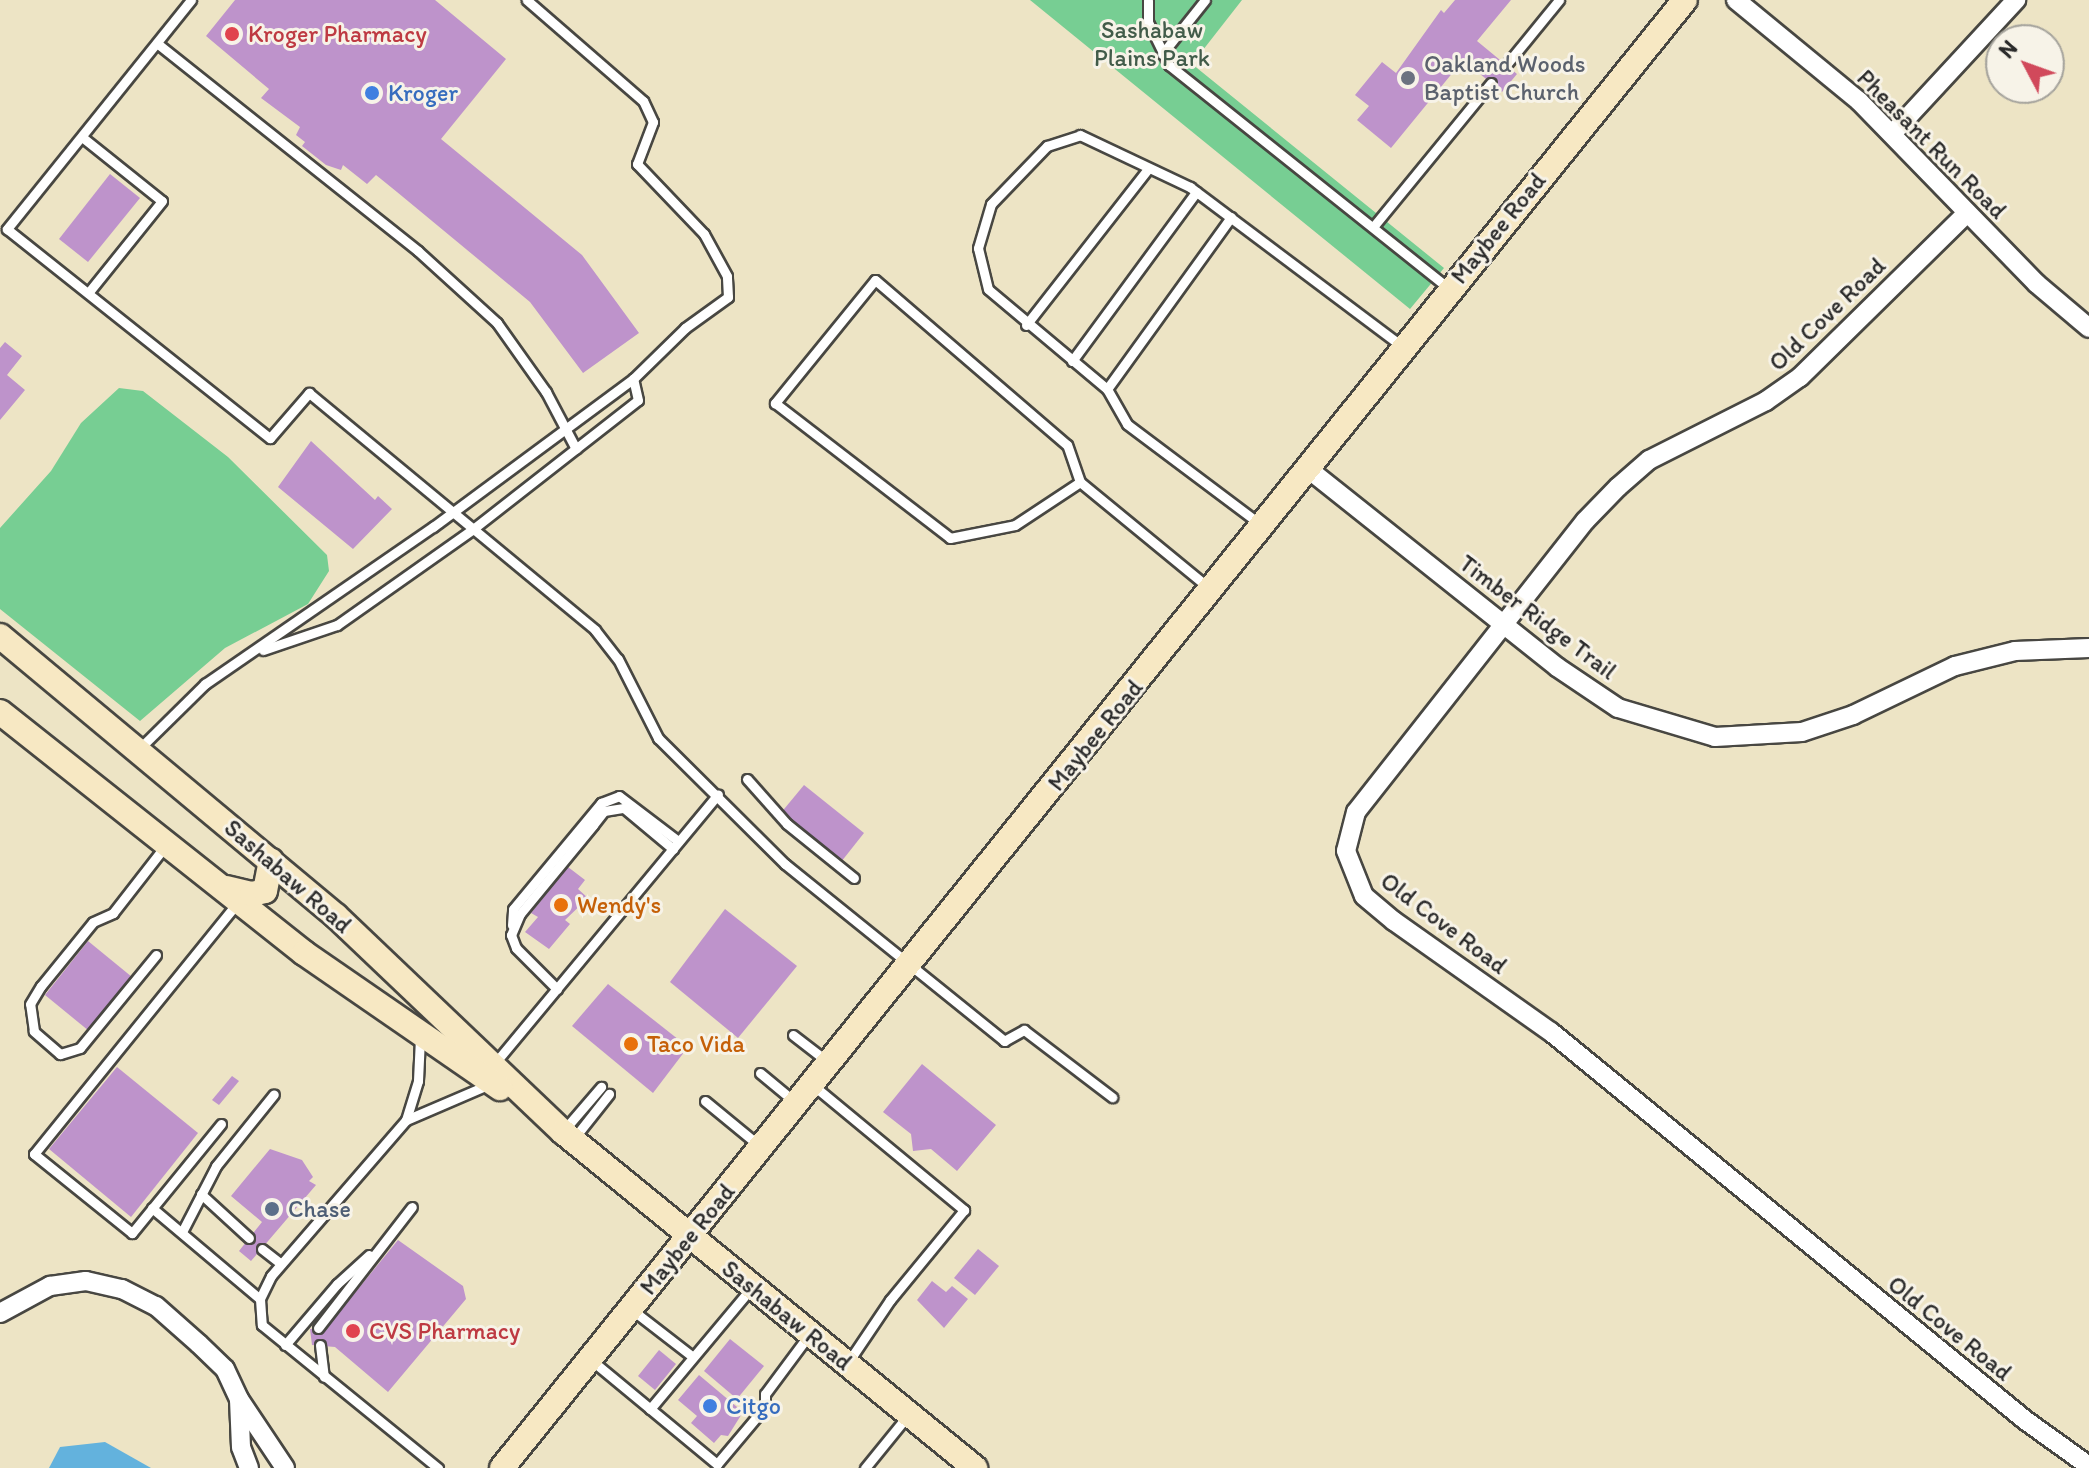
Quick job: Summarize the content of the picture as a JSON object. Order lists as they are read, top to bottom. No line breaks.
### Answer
{"streets":{"main road":["Maybee Road","Sashabaw Road"],"street":["Pheasant Run Road","Old Cove Road","Timber Ridge Trail"]},"crossings":[["Pheasant Run Road","Old Cove Road"],["Maybee Road","Timber Ridge Trail"],["Maybee Road","Sashabaw Road"],["Old Cove Road","Timber Ridge Trail"]],"parks":["Sashabaw Plains Park"],"places":["Kroger Pharmacy","Oakland Woods Baptist Church","Kroger","Wendy's","Taco Vida","Chase","CVS Pharmacy","Citgo"],"north":"top left"}
